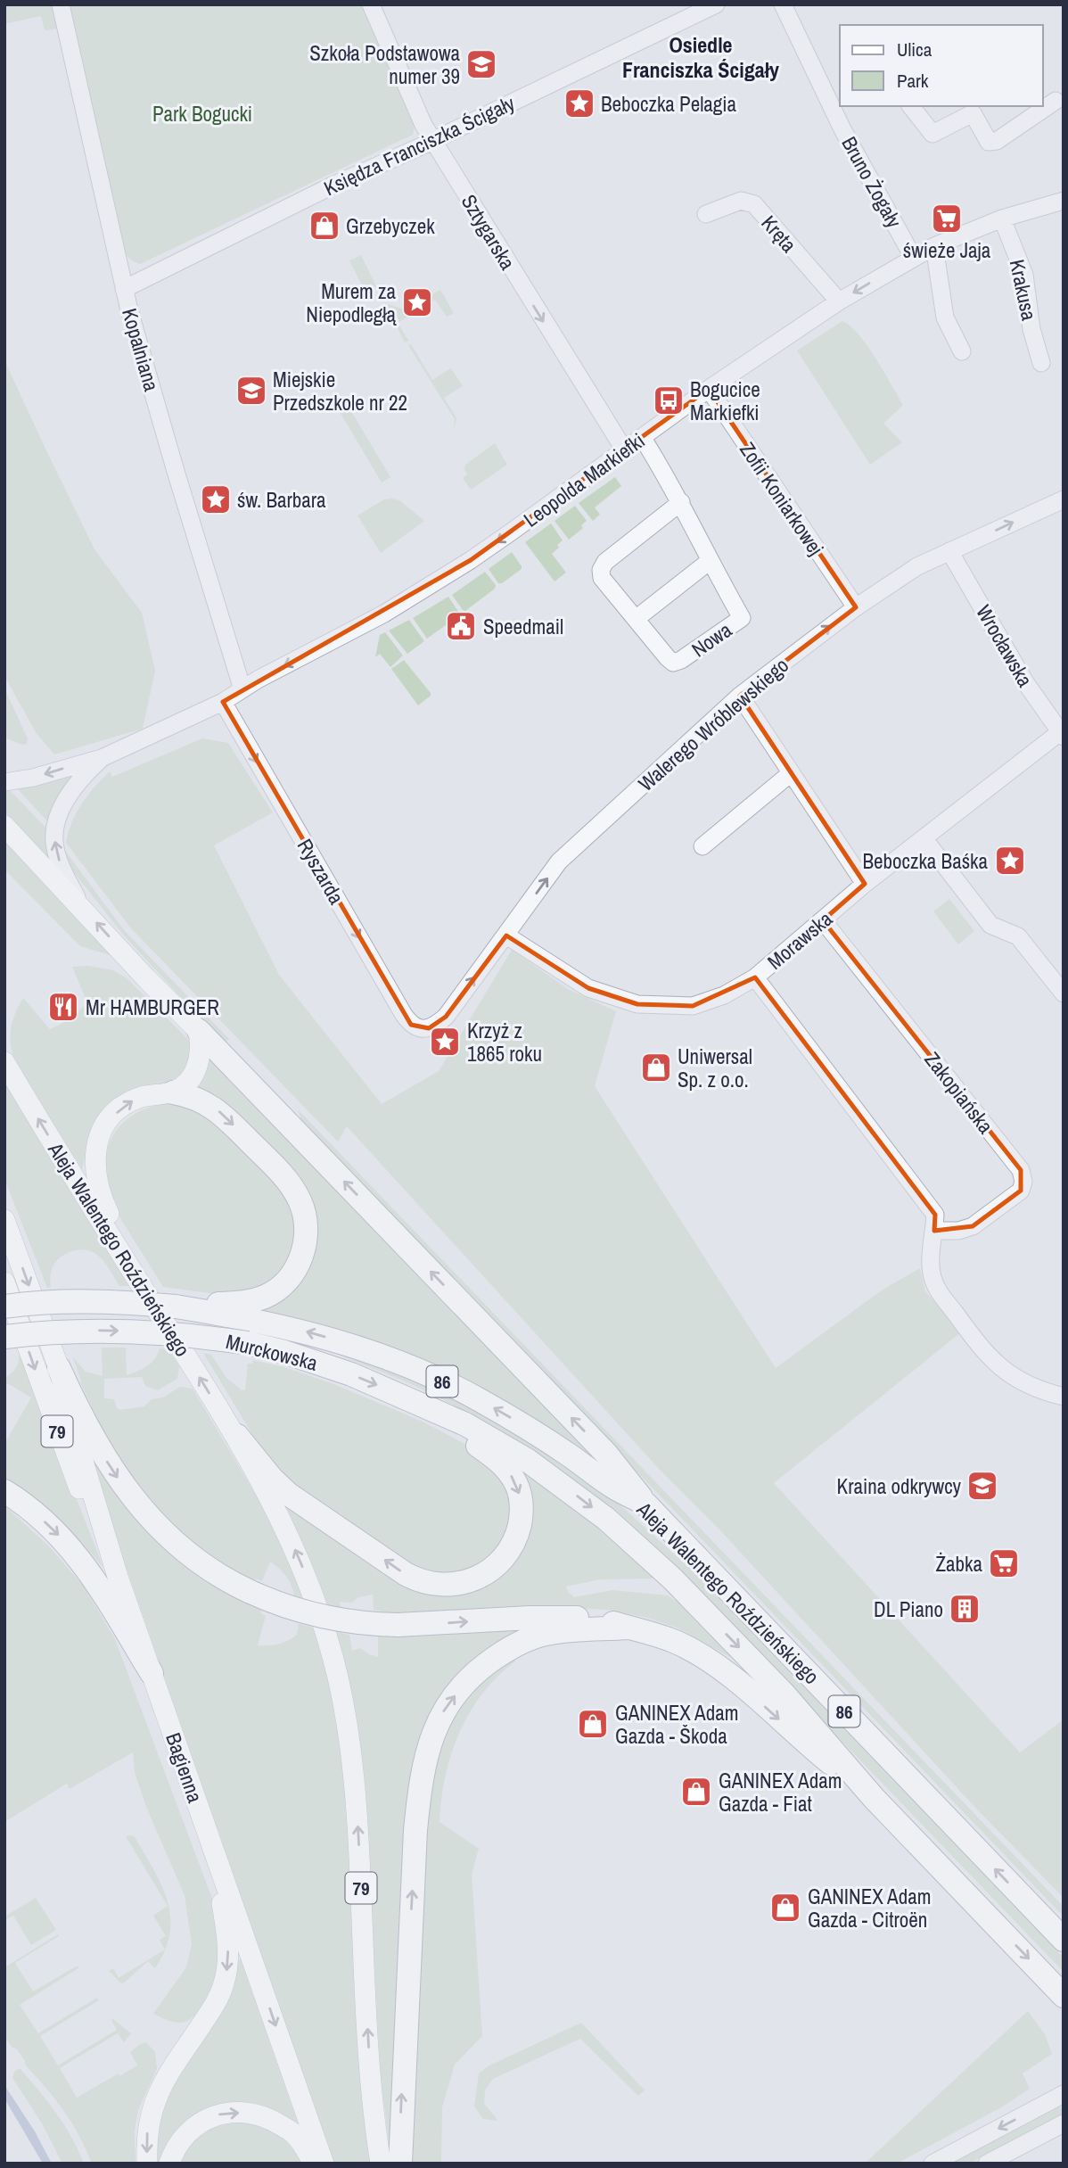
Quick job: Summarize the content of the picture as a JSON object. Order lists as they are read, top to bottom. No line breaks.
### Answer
{"streets":{"highway":["Aleja Walentego Roździeńskiego","Murckowska","86"],"main road":["79","Bagienna"],"street":["Księdza Franciszka Ścigały","Bruno Żogały","Sztygarska","Kręta","Krakusa","Kopalniana","Leopolda Markiefki","Zofii Koniarkowej","Nowa","Wrocławska","Walerego Wróblewskiego","Ryszarda","Morawska","Zakopiańska"]},"crossings":[["Księdza Franciszka Ścigały","Sztygarska"],["Księdza Franciszka Ścigały","Kopalniana"],["Bruno Żogały","Leopolda Markiefki"],["Sztygarska","Leopolda Markiefki"],["Kręta","Leopolda Markiefki"],["Krakusa","Leopolda Markiefki"],["Kopalniana","Leopolda Markiefki"],["Leopolda Markiefki","Zofii Koniarkowej"],["Leopolda Markiefki","Nowa"],["Leopolda Markiefki","Ryszarda"],["Zofii Koniarkowej","Walerego Wróblewskiego"],["Wrocławska","Walerego Wróblewskiego"],["Wrocławska","Morawska"],["Walerego Wróblewskiego","Ryszarda"],["Walerego Wróblewskiego","Morawska"],["Morawska","Zakopiańska"],["Aleja Walentego Roździeńskiego","Murckowska"],["Aleja Walentego Roździeńskiego","79"],["79","Bagienna"]],"one_way":["Sztygarska","Walerego Wróblewskiego","Ryszarda"],"districts":["Osiedle Franciszka Ścigały"],"parks":["Park Bogucki"],"places":{"school or university":["Szkoła Podstawowa numer 39","Miejskie Przedszkole nr 22","Kraina odkrywcy"],"place":["Beboczka Pelagia","Murem za Niepodległą","św. Barbara","Beboczka Baśka","Krzyż z 1865 roku"],"supermarket":["świeże Jaja","Żabka"],"shop":["Grzebyczek","Uniwersal Sp. z o.o.","GANINEX Adam Gazda - Škoda","GANINEX Adam Gazda - Fiat","GANINEX Adam Gazda - Citroën"],"bus stop":["Bogucice Markiefki"],"public building":["Speedmail"],"restaurant":["Mr HAMBURGER"],"building":["DL Piano"]},"legend":["Ulica","Park"]}
